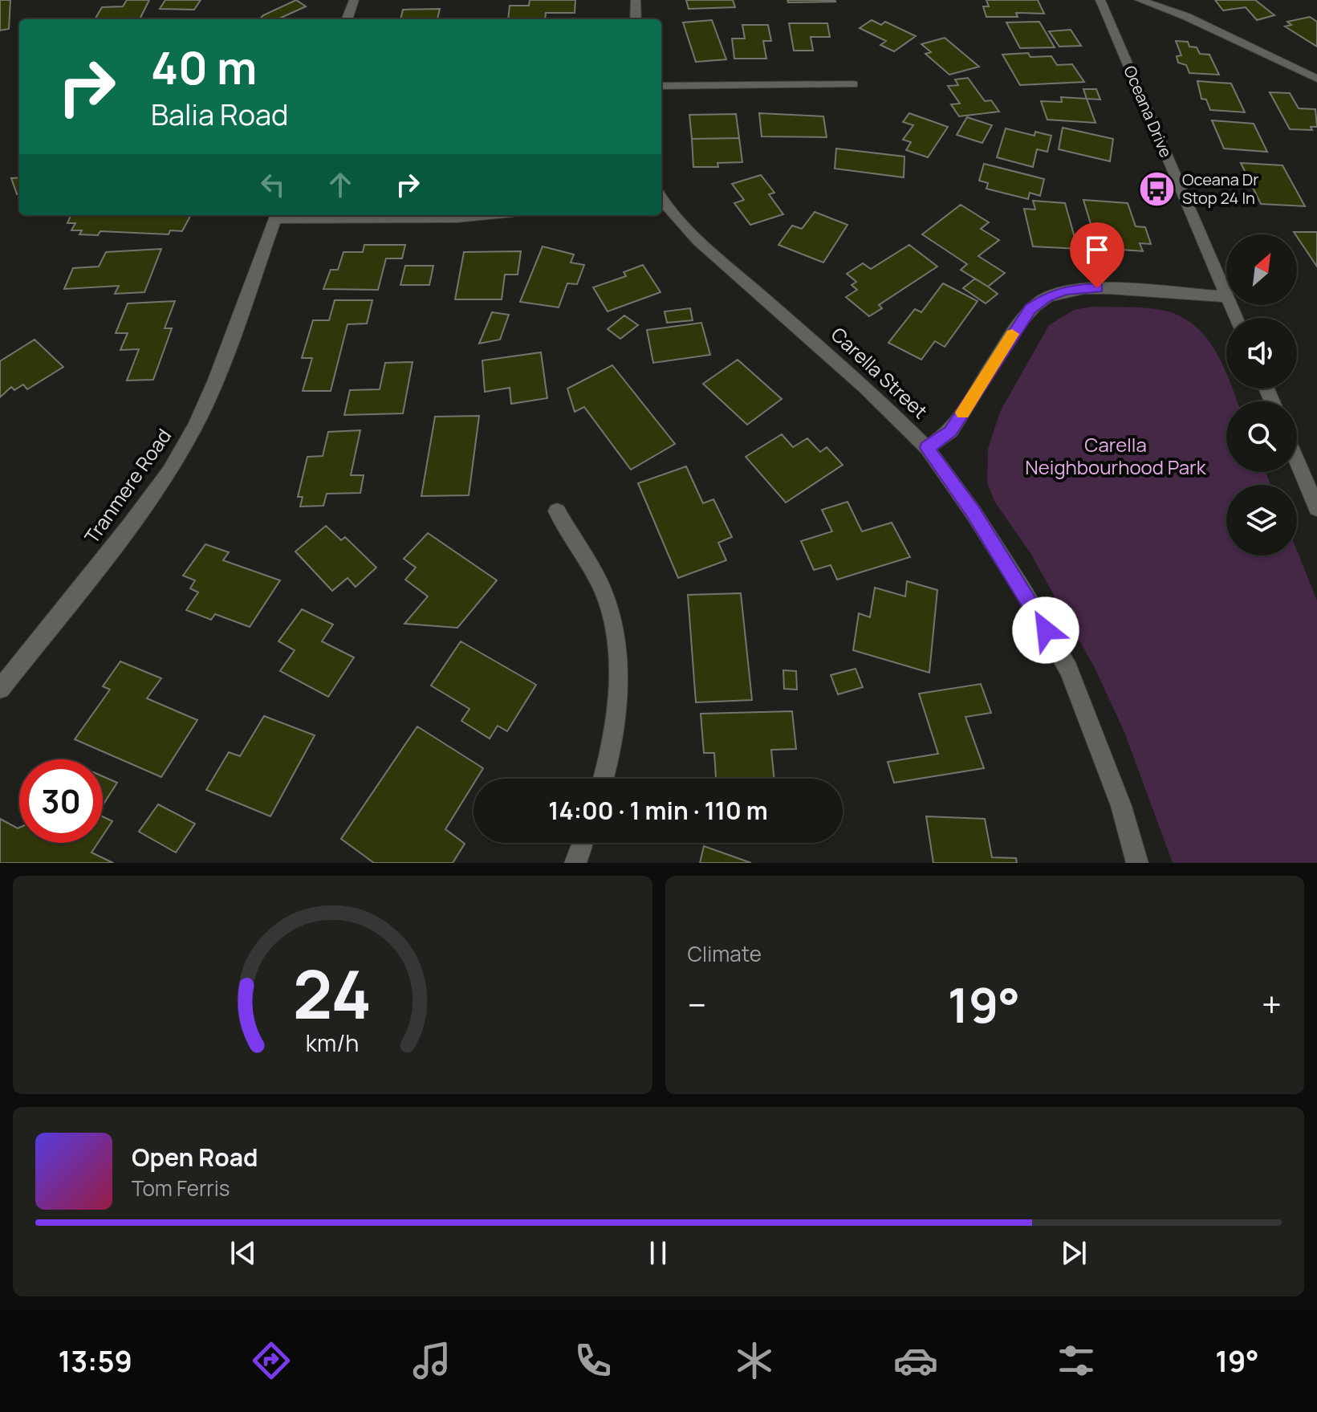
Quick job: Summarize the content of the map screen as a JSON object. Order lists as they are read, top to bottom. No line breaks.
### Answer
{"streets":{"street":["Oceana Drive","Carella Street","Tranmere Road"]},"parks":["Carella Neighbourhood Park"],"places":{"bus stop":["Oceana Dr Stop 24 In"]},"north":"top right","page":{"turn":["40 m","Balia Road"],"limit":"30","trip":"14:00 · 1 min · 110 m","tile":"Climate","heat":["−","19°","+"],"song":["Open Road","Tom Ferris"],"tabs":["13:59","19°"],"gauge":["24","km/h"]}}
